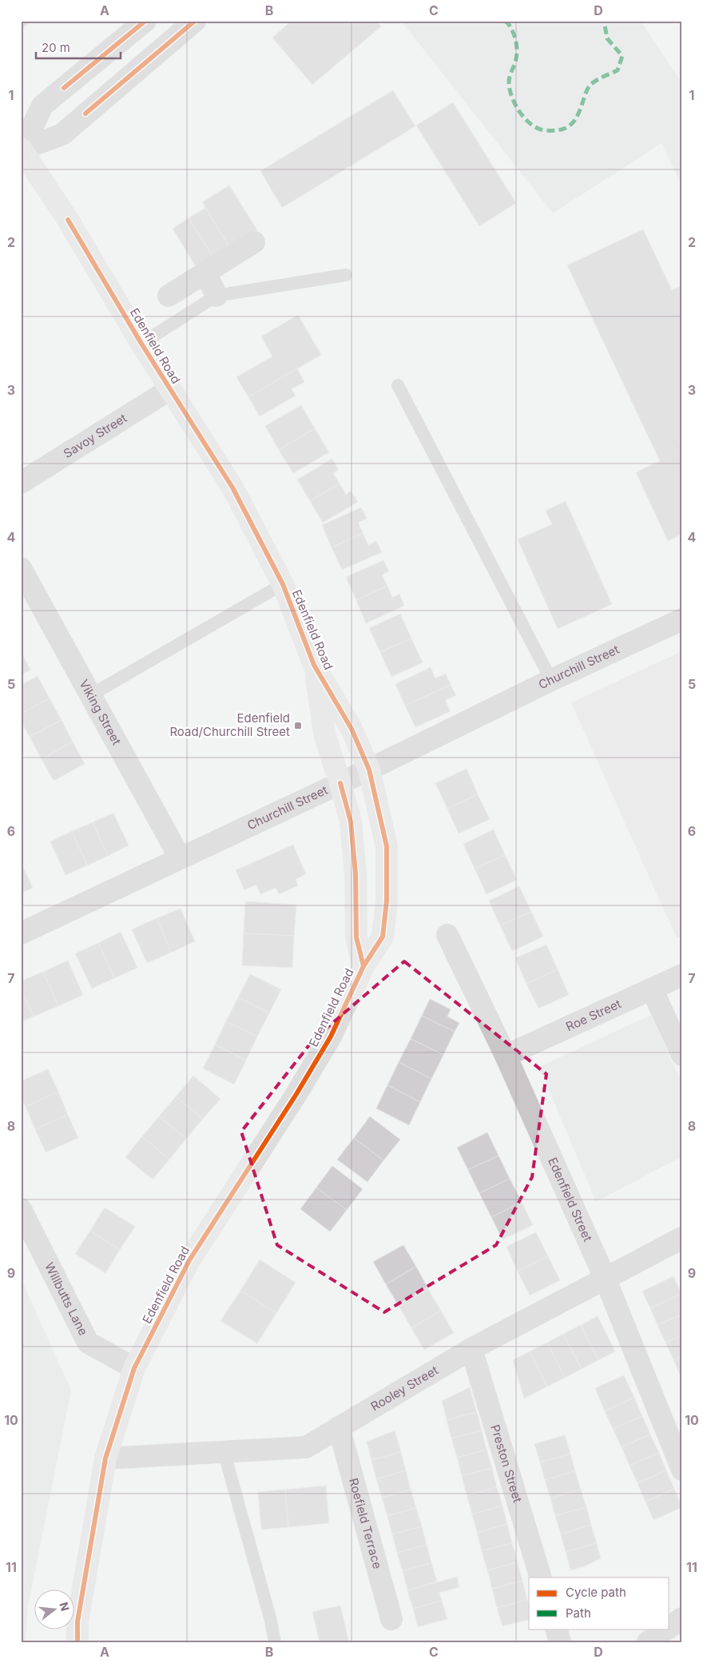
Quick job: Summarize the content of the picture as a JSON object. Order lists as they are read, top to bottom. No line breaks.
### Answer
{"streets":{"main road":["Edenfield Road"],"street":["Savoy Street","Churchill Street","Viking Street","Roe Street","Edenfield Street","Willbutts Lane","Rooley Street","Preston Street","Roefield Terrace"]},"crossings":[["Edenfield Road","Savoy Street"],["Edenfield Road","Churchill Street"],["Edenfield Road","Willbutts Lane"],["Edenfield Road","Rooley Street"],["Churchill Street","Viking Street"],["Roe Street","Edenfield Street"],["Edenfield Street","Rooley Street"],["Rooley Street","Preston Street"],["Rooley Street","Roefield Terrace"]],"places":{"transit":["Edenfield Road/Churchill Street"]},"legend":["Cycle path","Path"],"scale_bar":"20 m","north":"right","grid":{"columns":["A","B","C","D"],"rows":["1","2","3","4","5","6","7","8","9","10","11"]}}
